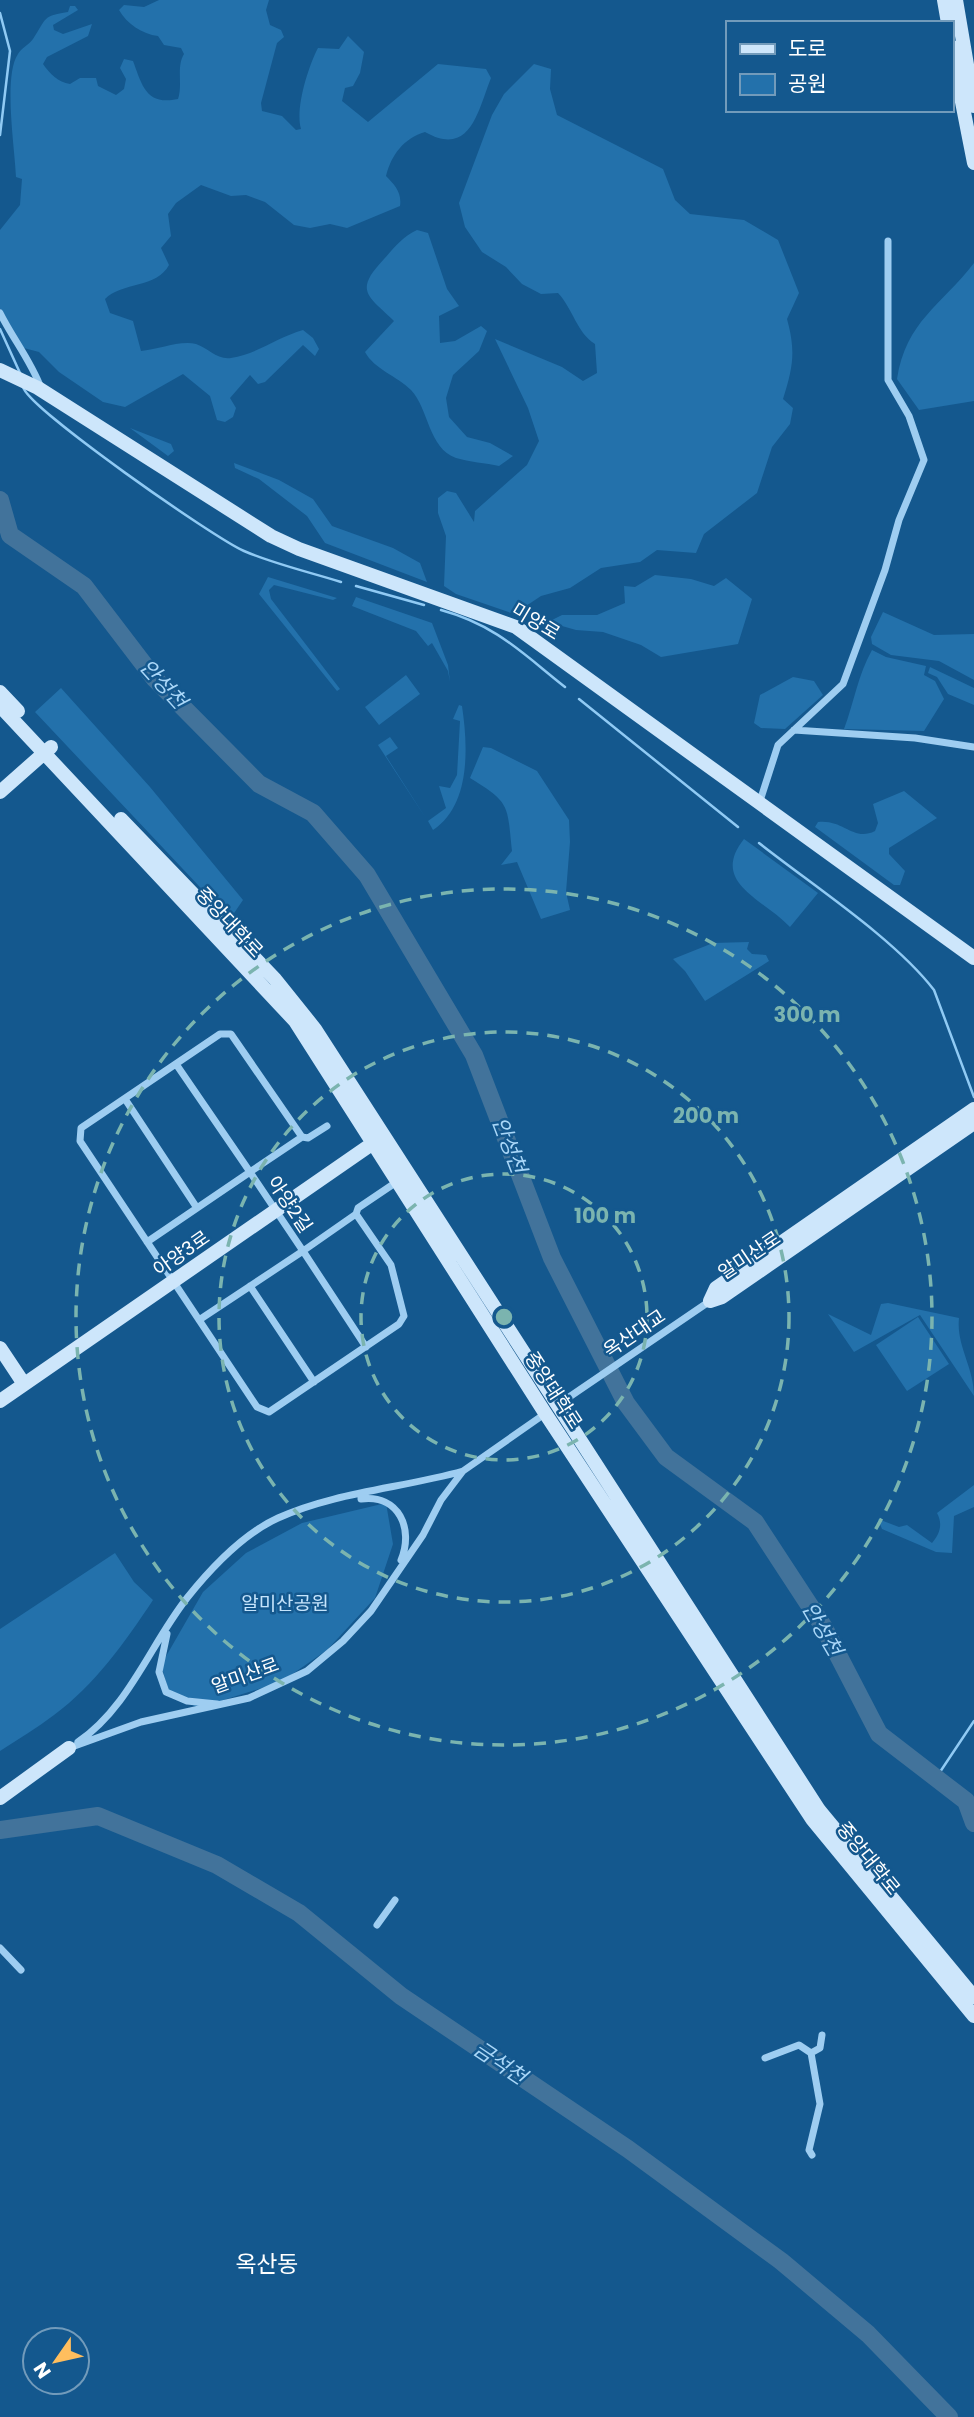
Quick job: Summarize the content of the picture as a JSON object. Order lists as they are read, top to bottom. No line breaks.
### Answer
{"streets":{"street":["미양로","중앙대학로","아양2길","아양3로","알미산로","옥산대교"]},"crossings":[["중앙대학로","아양2길"],["중앙대학로","아양3로"],["중앙대학로","알미산로"],["아양2길","아양3로"],["알미산로","옥산대교"]],"districts":["옥산동"],"water":["안성천","금석천"],"parks":["알미산공원"],"legend":["도로","공원"],"north":"bottom left","rings":["300 m","200 m","100 m"]}
